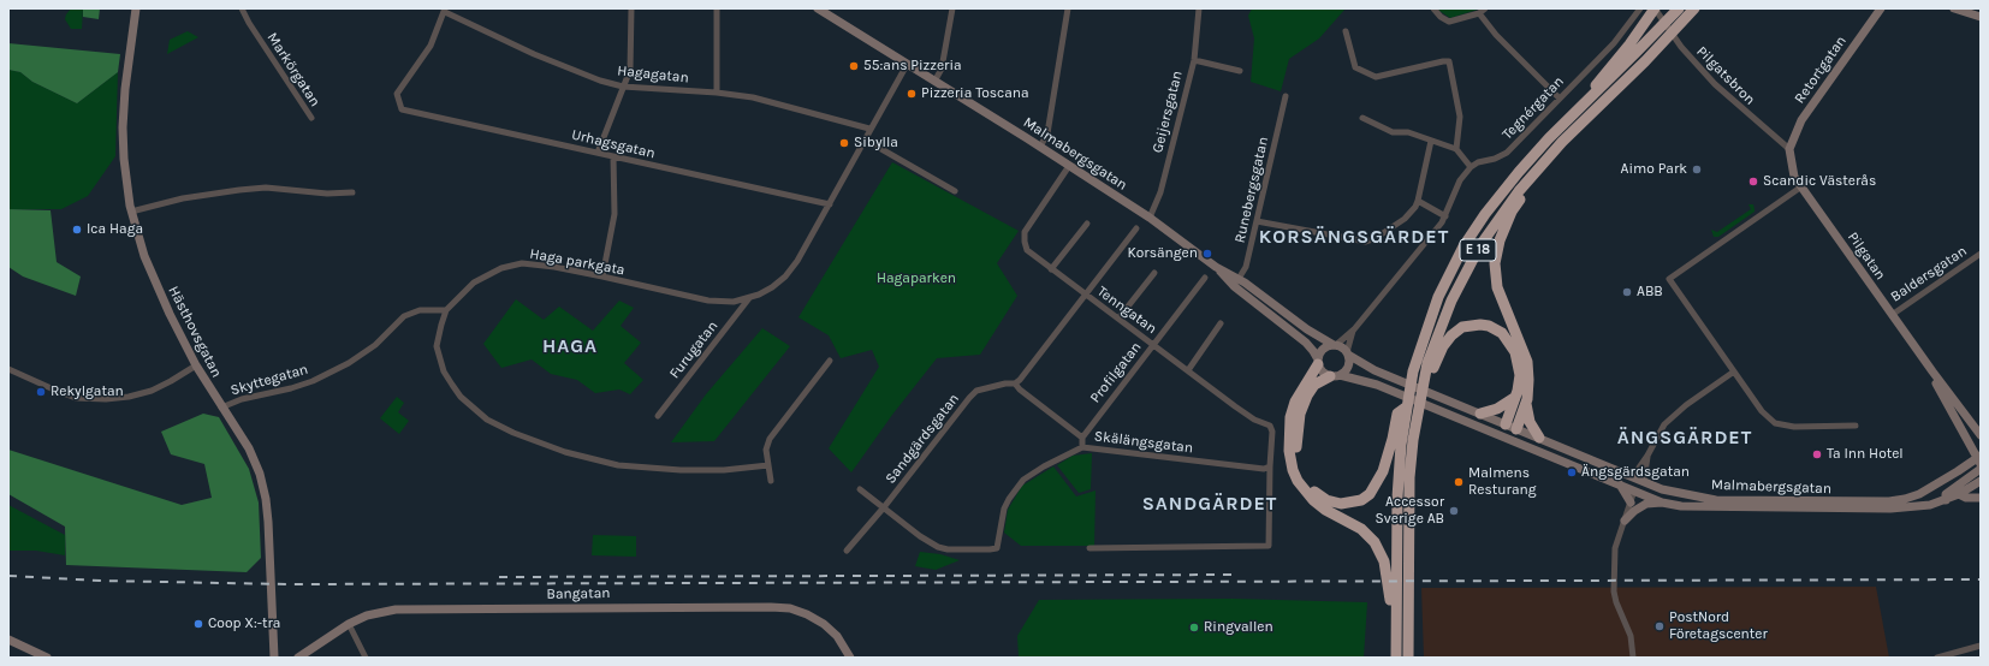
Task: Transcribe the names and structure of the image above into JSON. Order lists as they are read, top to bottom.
{
  "streets": {
    "highway": ["E 18"],
    "main road": [
      "Retortgatan",
      "Malmabergsgatan",
      "Pilgatan",
      "Hästhovsgatan",
      "Bangatan"
    ],
    "street": [
      "Markörgatan",
      "Hagagatan",
      "Pilgatsbron",
      "Tegnérgatan",
      "Geijersgatan",
      "Urhagsgatan",
      "Runebergsgatan",
      "Haga parkgata",
      "Baldersgatan",
      "Tenngatan",
      "Furugatan",
      "Profilgatan",
      "Skyttegatan",
      "Sandgärdsgatan",
      "Skälängsgatan"
    ]
  },
  "crossings": [
    ["Retortgatan", "Pilgatsbron"],
    ["Retortgatan", "Pilgatan"],
    ["Hagagatan", "Urhagsgatan"],
    ["Hagagatan", "Haga parkgata"],
    ["Pilgatsbron", "E 18"],
    ["Pilgatsbron", "Pilgatan"],
    ["Geijersgatan", "Malmabergsgatan"],
    ["Urhagsgatan", "Haga parkgata"],
    ["Malmabergsgatan", "Runebergsgatan"],
    ["Malmabergsgatan", "E 18"],
    ["Malmabergsgatan", "Pilgatan"],
    ["Malmabergsgatan", "Haga parkgata"],
    ["Malmabergsgatan", "Tenngatan"],
    ["Pilgatan", "Baldersgatan"],
    ["Haga parkgata", "Furugatan"],
    ["Haga parkgata", "Skyttegatan"],
    ["Tenngatan", "Profilgatan"],
    ["Tenngatan", "Skälängsgatan"],
    ["Hästhovsgatan", "Skyttegatan"],
    ["Sandgärdsgatan", "Skälängsgatan"]
  ],
  "districts": [
    "KORSÄNGSGÄRDET",
    "HAGA",
    "ÄNGSGÄRDET",
    "SANDGÄRDET"
  ],
  "parks": ["Hagaparken"],
  "places": [
    "55:ans Pizzeria",
    "Pizzeria Toscana",
    "Sibylla",
    "Aimo Park",
    "Scandic Västerås",
    "Ica Haga",
    "Korsängen",
    "ABB",
    "Rekylgatan",
    "Ta Inn Hotel",
    "Ängsgärdsgatan",
    "Malmens Resturang",
    "Accessor Sverige AB",
    "Coop X:-tra",
    "PostNord Företagscenter",
    "Ringvallen"
  ]
}
